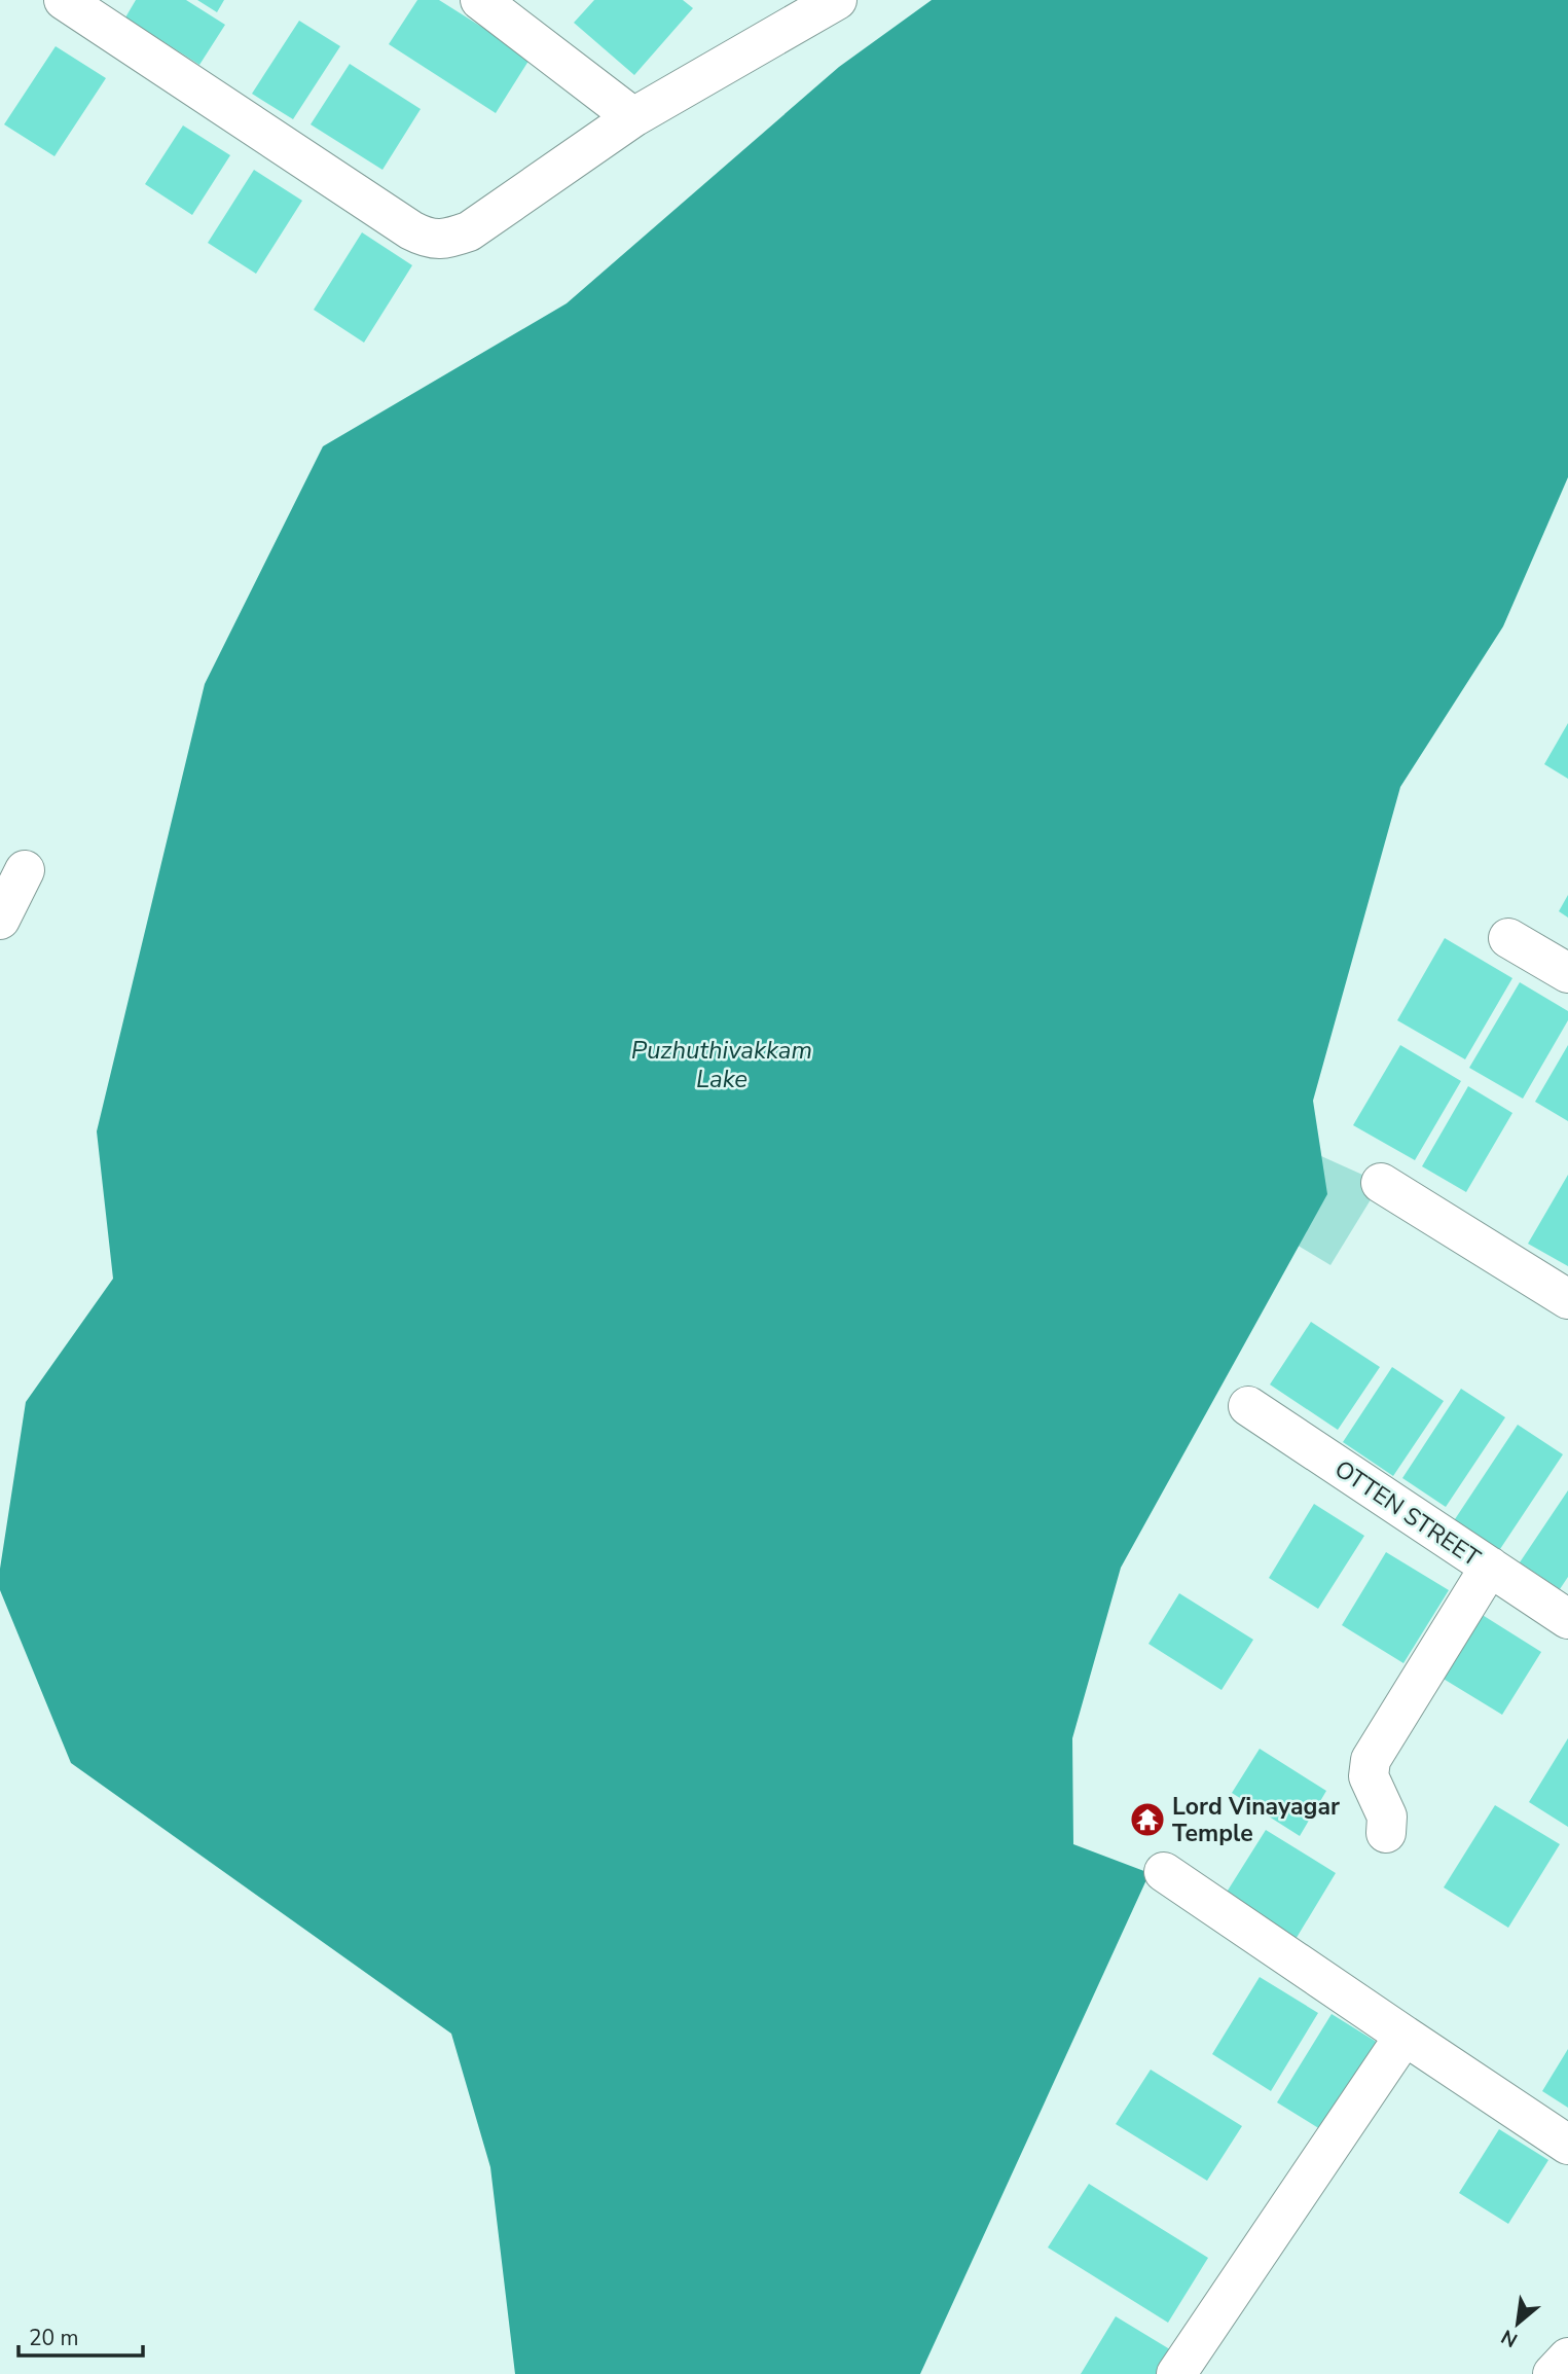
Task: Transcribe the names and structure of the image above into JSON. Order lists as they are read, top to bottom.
{
  "streets": {
    "street": ["OTTEN STREET"]
  },
  "water": ["Puzhuthivakkam Lake"],
  "places": {
    "temple": ["Lord Vinayagar Temple"]
  },
  "scale_bar": "20 m",
  "north": "bottom left"
}
